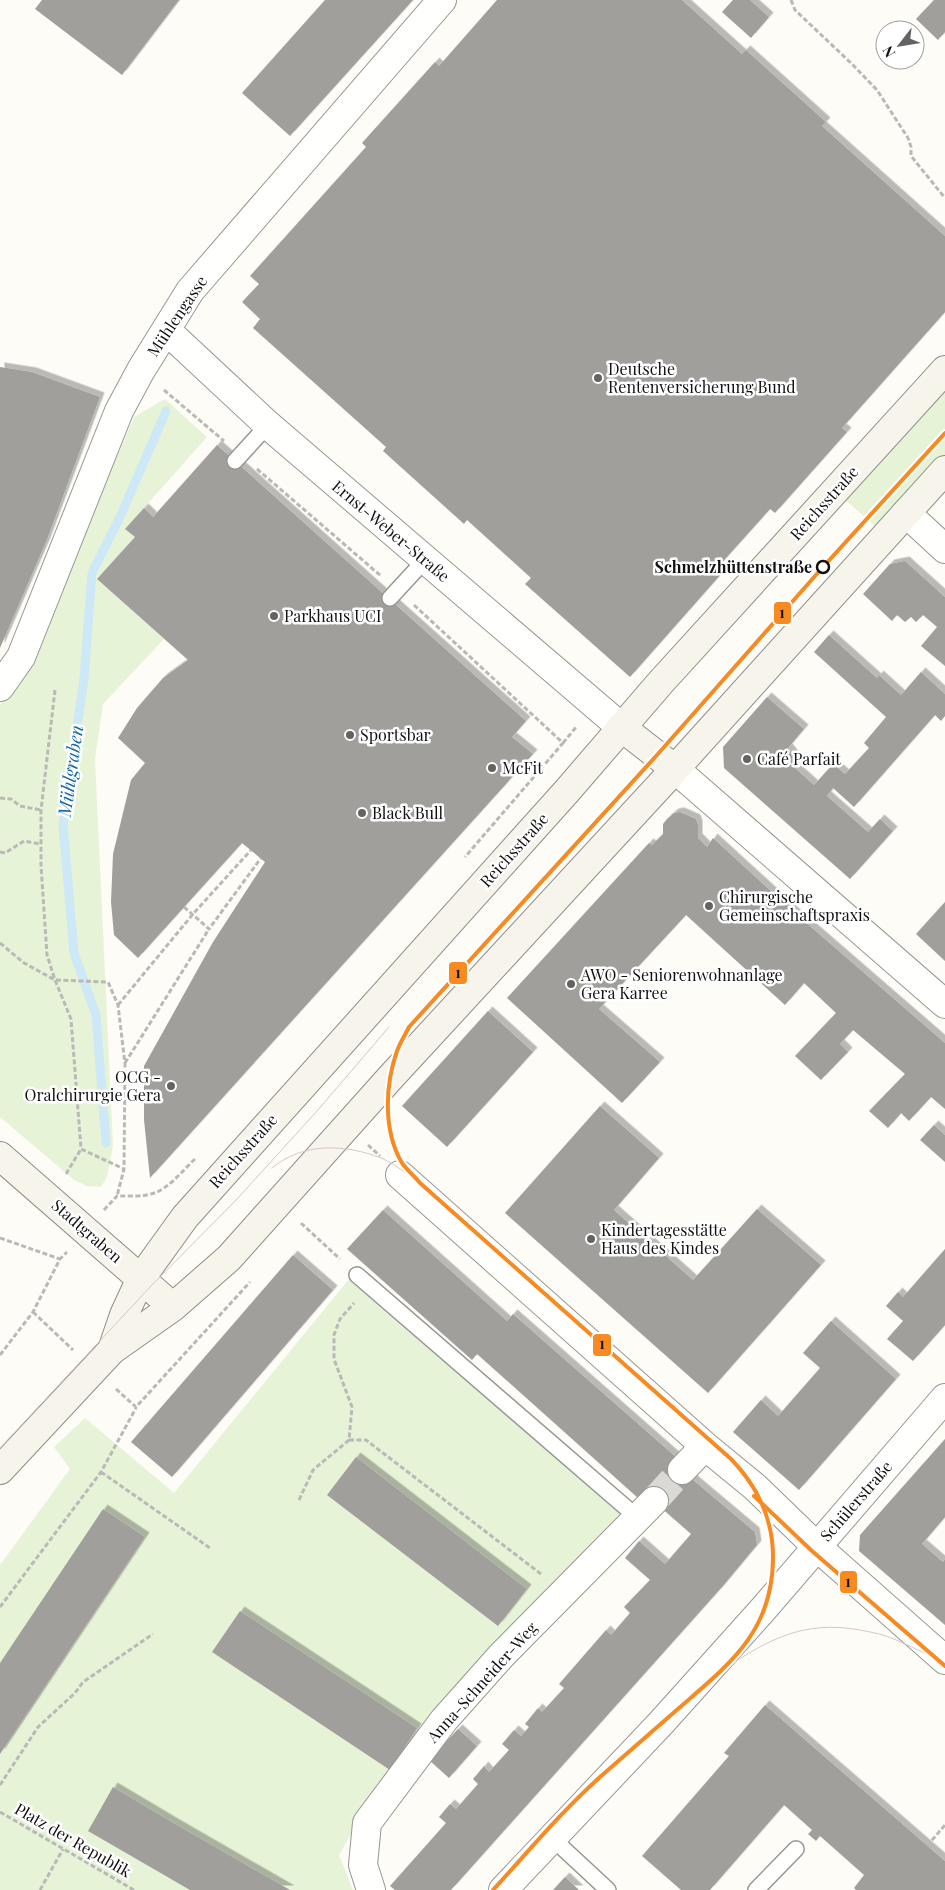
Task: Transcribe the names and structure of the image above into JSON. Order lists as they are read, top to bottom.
{
  "streets": {
    "main road": ["Reichsstraße", "Stadtgraben"],
    "street": [
      "Mühlengasse",
      "Ernst-Weber-Straße",
      "Schülerstraße",
      "Anna-Schneider-Weg"
    ],
    "path": ["Platz der Republik"]
  },
  "crossings": [
    ["Mühlengasse", "Ernst-Weber-Straße"],
    ["Reichsstraße", "Ernst-Weber-Straße"],
    ["Reichsstraße", "Stadtgraben"]
  ],
  "water": ["Mühlgraben"],
  "places": [
    "Deutsche Rentenversicherung Bund",
    "Schmelzhüttenstraße",
    "Parkhaus UCI",
    "Sportsbar",
    "Café Parfait",
    "McFit",
    "Black Bull",
    "Chirurgische Gemeinschaftspraxis",
    "AWO - Seniorenwohnanlage Gera Karree",
    "OCG - Oralchirurgie Gera",
    "Kindertagesstätte Haus des Kindes"
  ],
  "lines": ["transit line 1"],
  "north": "bottom left"
}
